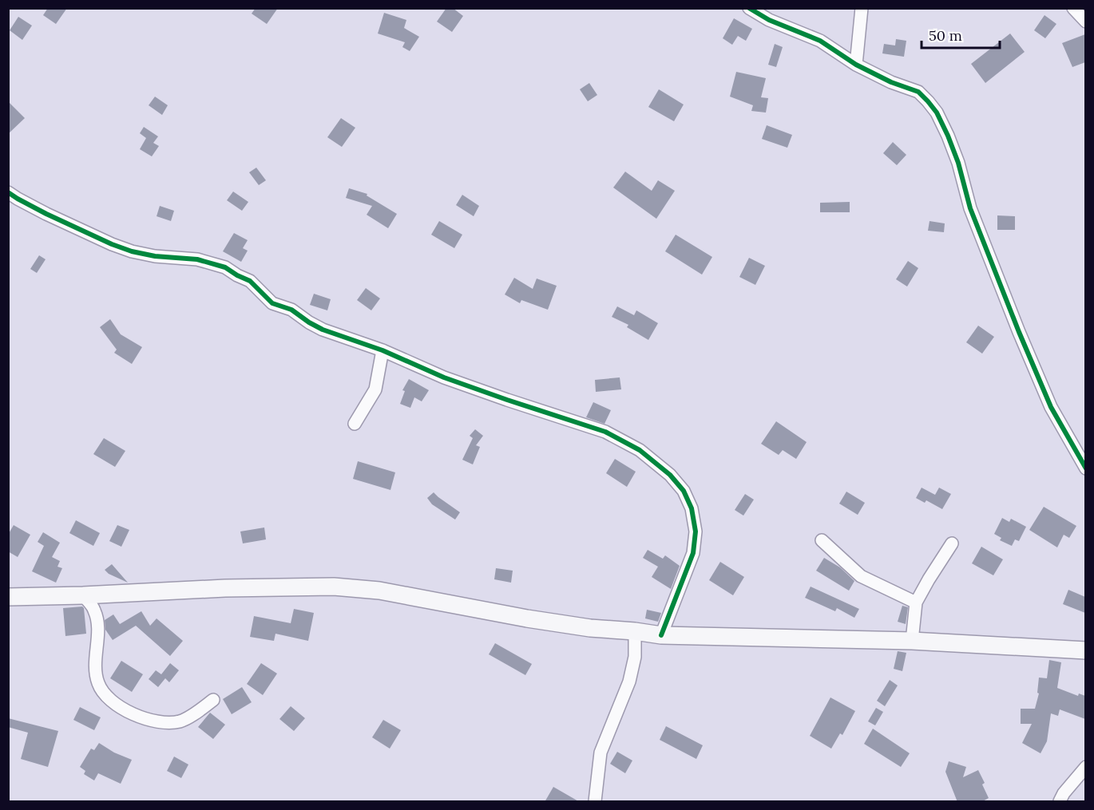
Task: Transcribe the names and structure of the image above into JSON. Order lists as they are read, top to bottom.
{
  "scale_bar": "50 m"
}
